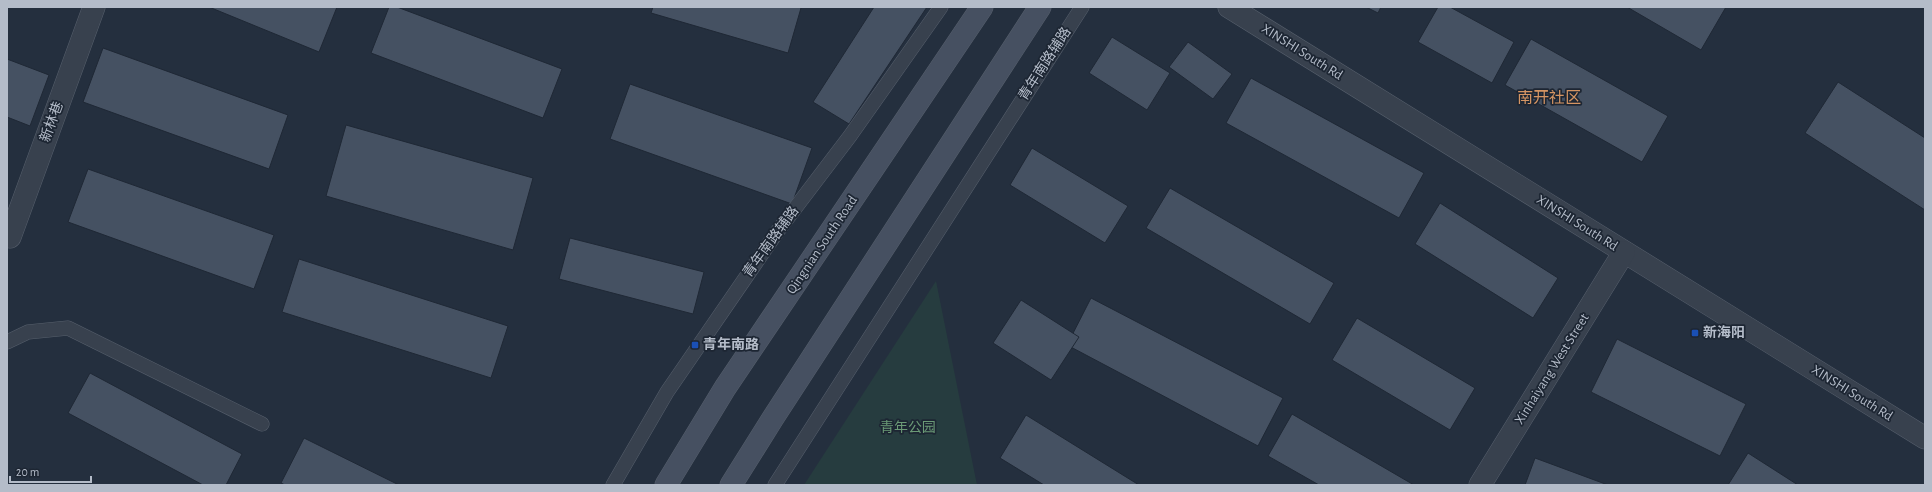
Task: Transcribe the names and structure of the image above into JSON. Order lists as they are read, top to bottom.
{
  "streets": {
    "main road": ["Qingnian South Road"],
    "street": ["XINSHI South Rd", "新林巷", "Xinhaiyang West Street"],
    "lane": ["青年南路辅路"]
  },
  "crossings": [
    ["XINSHI South Rd", "Xinhaiyang West Street"]
  ],
  "districts": ["南开社区"],
  "parks": ["青年公园"],
  "places": {
    "transit": ["新海阳", "青年南路"]
  },
  "scale_bar": "20 m"
}
